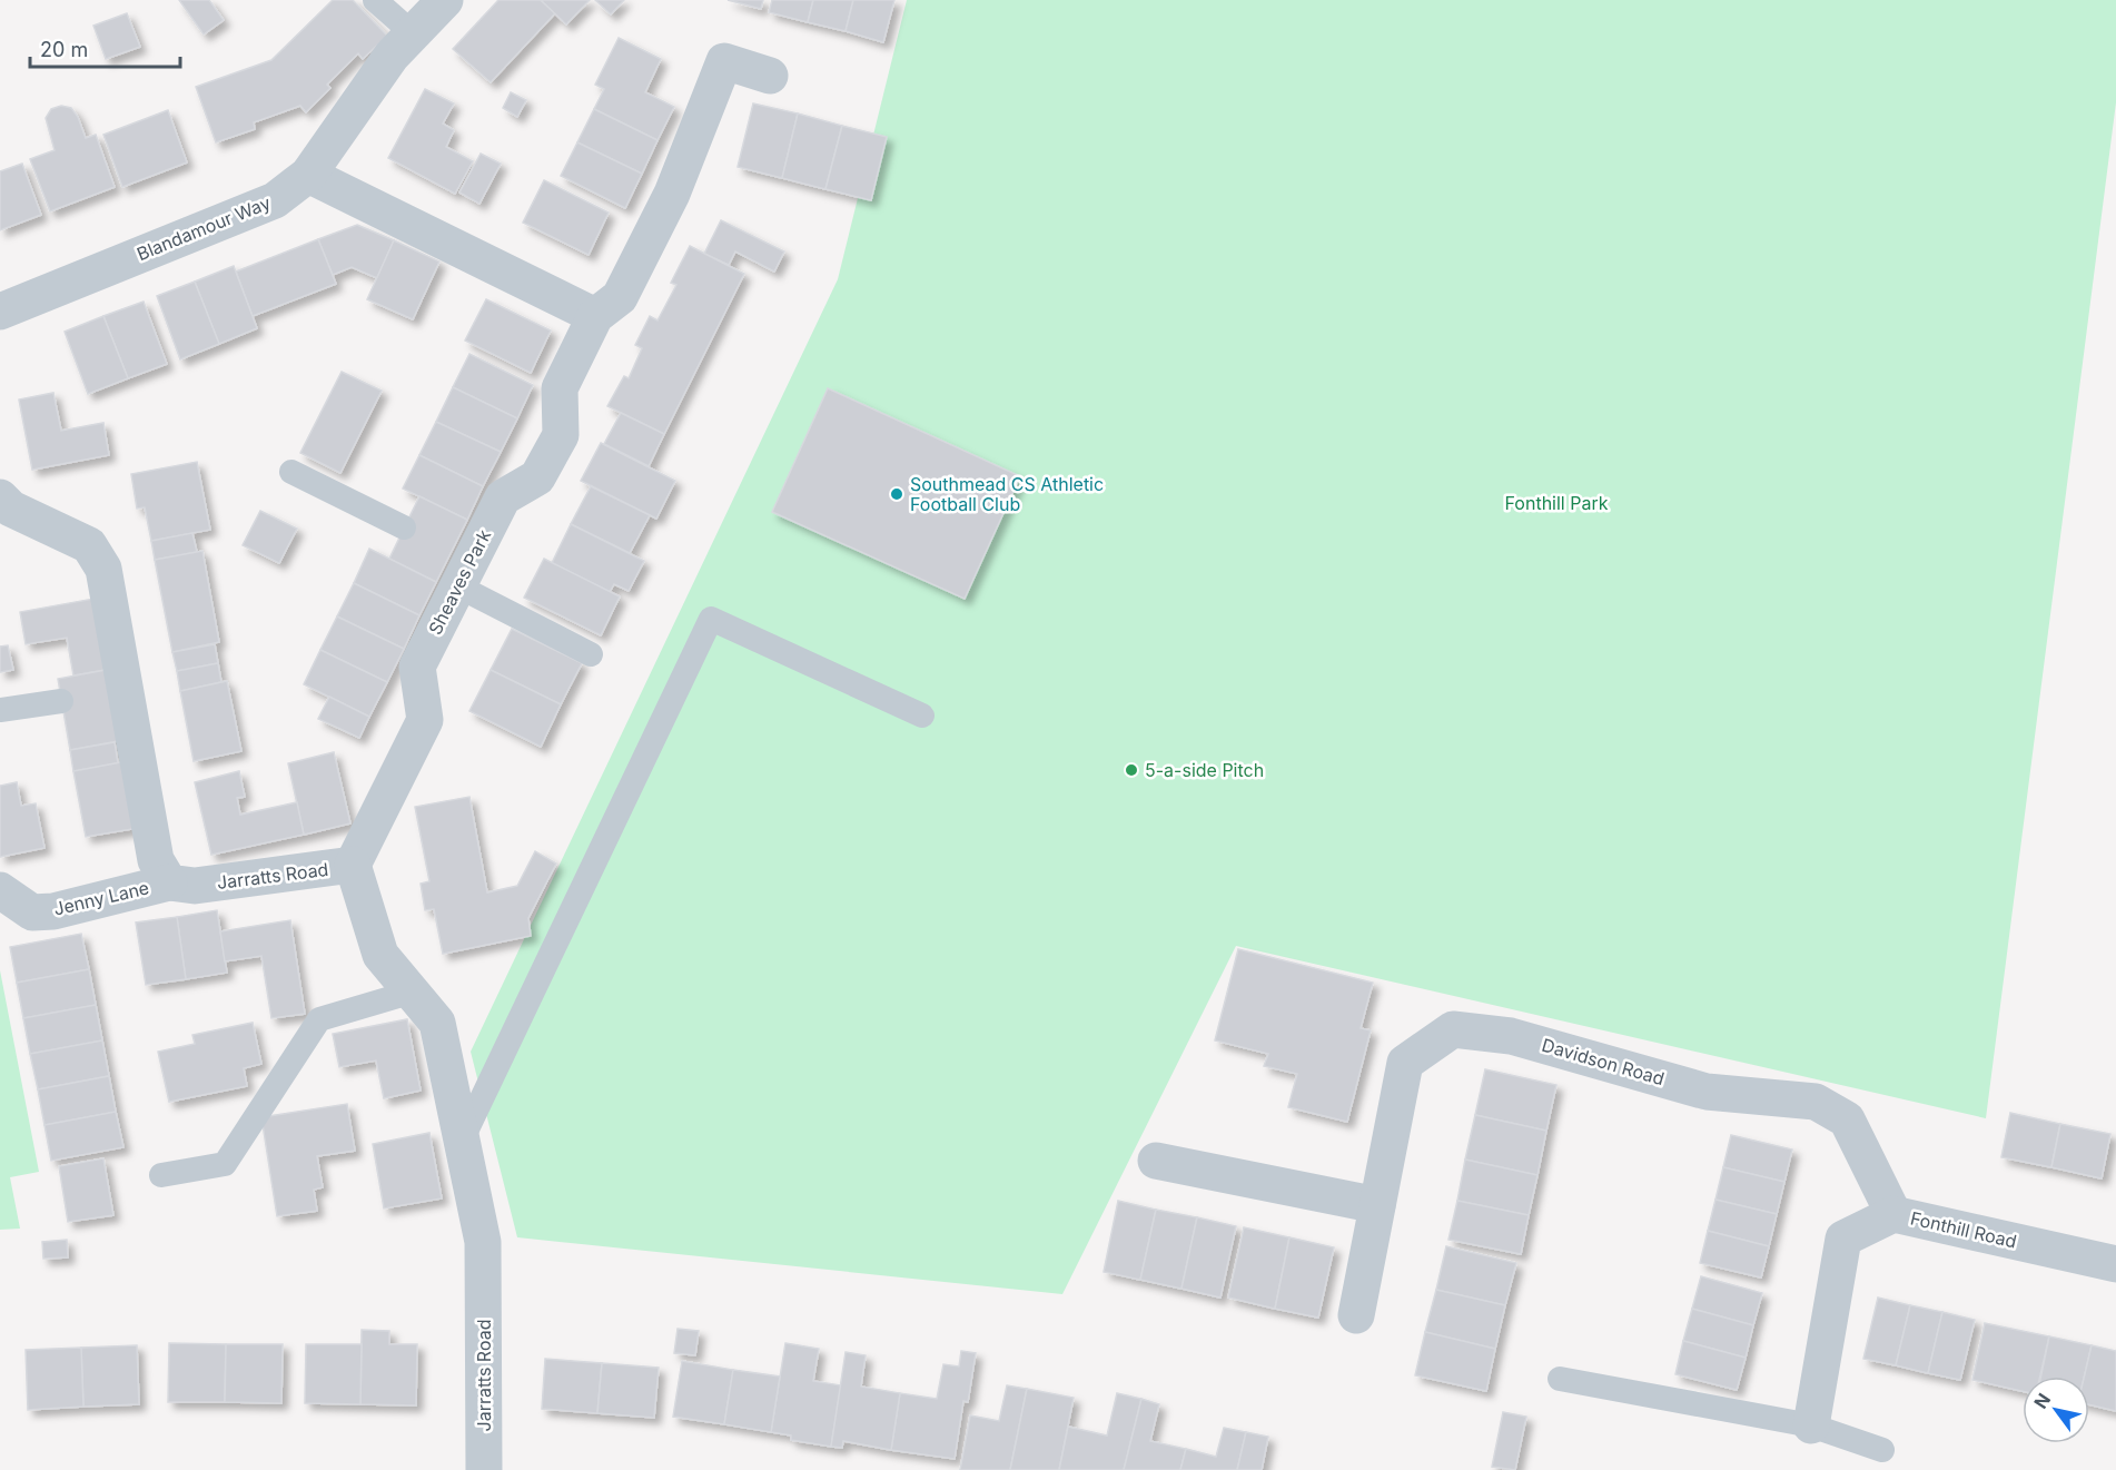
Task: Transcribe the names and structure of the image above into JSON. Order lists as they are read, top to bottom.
{
  "streets": {
    "street": [
      "Blandamour Way",
      "Sheaves Park",
      "Jarratts Road",
      "Jenny Lane",
      "Davidson Road",
      "Fonthill Road"
    ]
  },
  "crossings": [
    ["Sheaves Park", "Jarratts Road"],
    ["Jarratts Road", "Jenny Lane"],
    ["Davidson Road", "Fonthill Road"]
  ],
  "parks": ["Fonthill Park"],
  "places": ["Southmead CS Athletic Football Club", "5-a-side Pitch"],
  "scale_bar": "20 m",
  "north": "top left"
}
